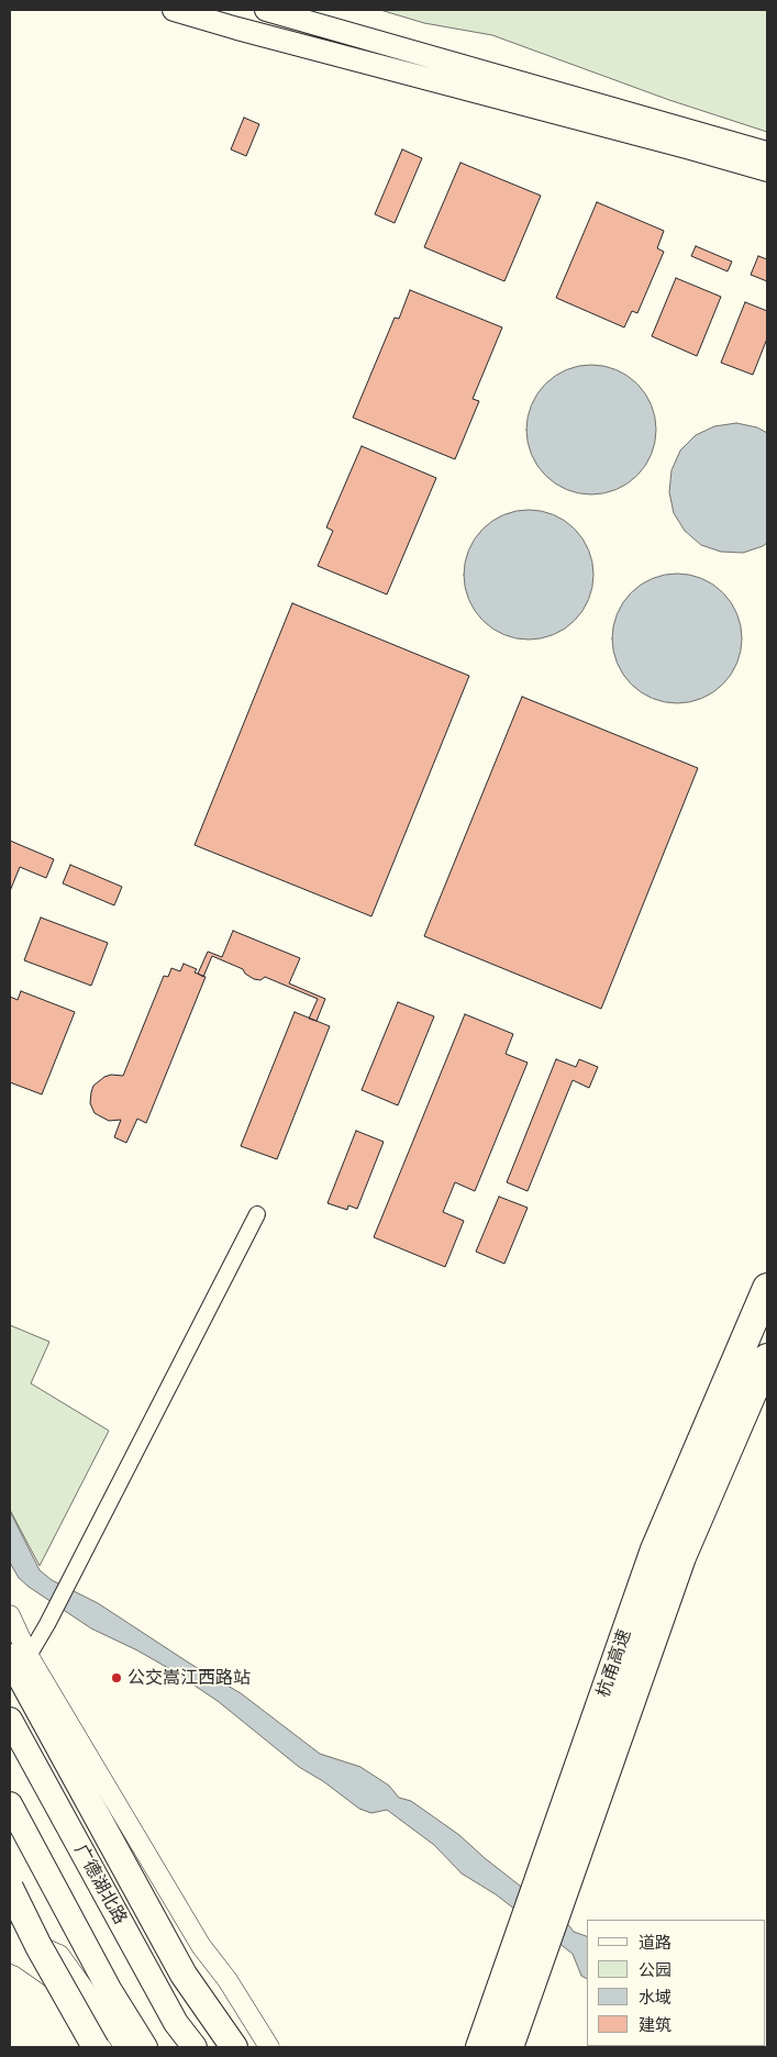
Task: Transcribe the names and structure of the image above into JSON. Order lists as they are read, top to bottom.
{
  "streets": {
    "highway": ["杭甬高速"],
    "main road": ["广德湖北路"]
  },
  "places": ["公交嵩江西路站"],
  "legend": [
    "道路",
    "公园",
    "水域",
    "建筑"
  ]
}
